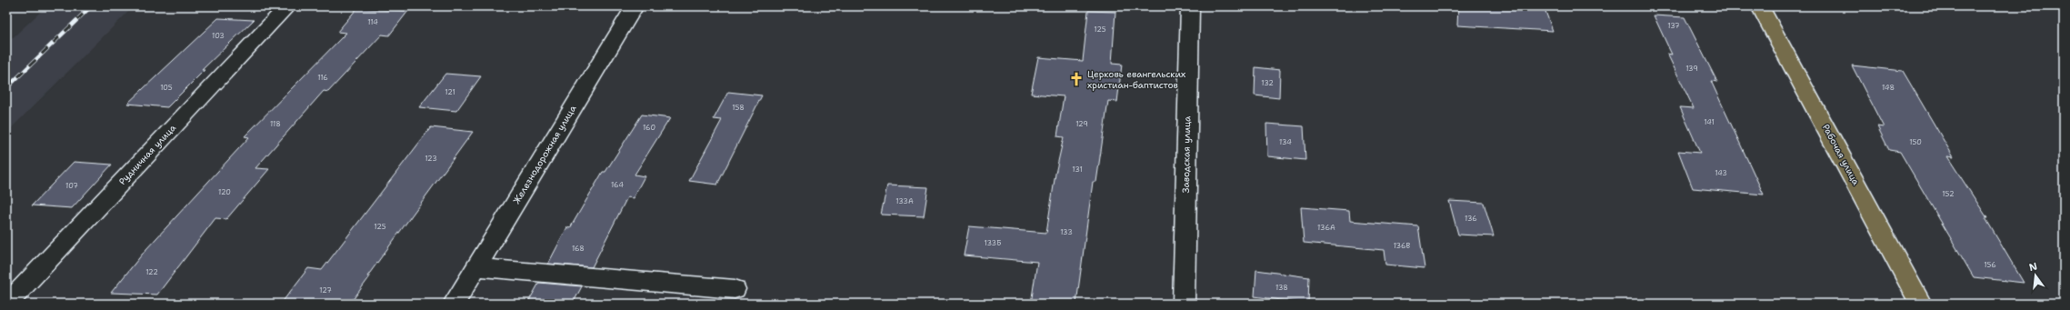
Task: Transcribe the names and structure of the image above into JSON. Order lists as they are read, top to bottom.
{
  "streets": {
    "main road": ["Рабочая улица"],
    "street": ["Рудничная улица", "Железнодорожная улица", "Заводская улица"]
  },
  "places": {
    "church": ["Церковь евангельских христиан-баптистов"]
  },
  "house_numbers": [
    "114",
    "137",
    "125",
    "103",
    "139",
    "116",
    "132",
    "105",
    "148",
    "121",
    "158",
    "141",
    "118",
    "129",
    "160",
    "134",
    "150",
    "123",
    "131",
    "143",
    "164",
    "107",
    "120",
    "152",
    "133А",
    "136",
    "125",
    "136А",
    "133",
    "133Б",
    "136В",
    "168",
    "156",
    "122",
    "138",
    "127"
  ],
  "north": "top"
}
